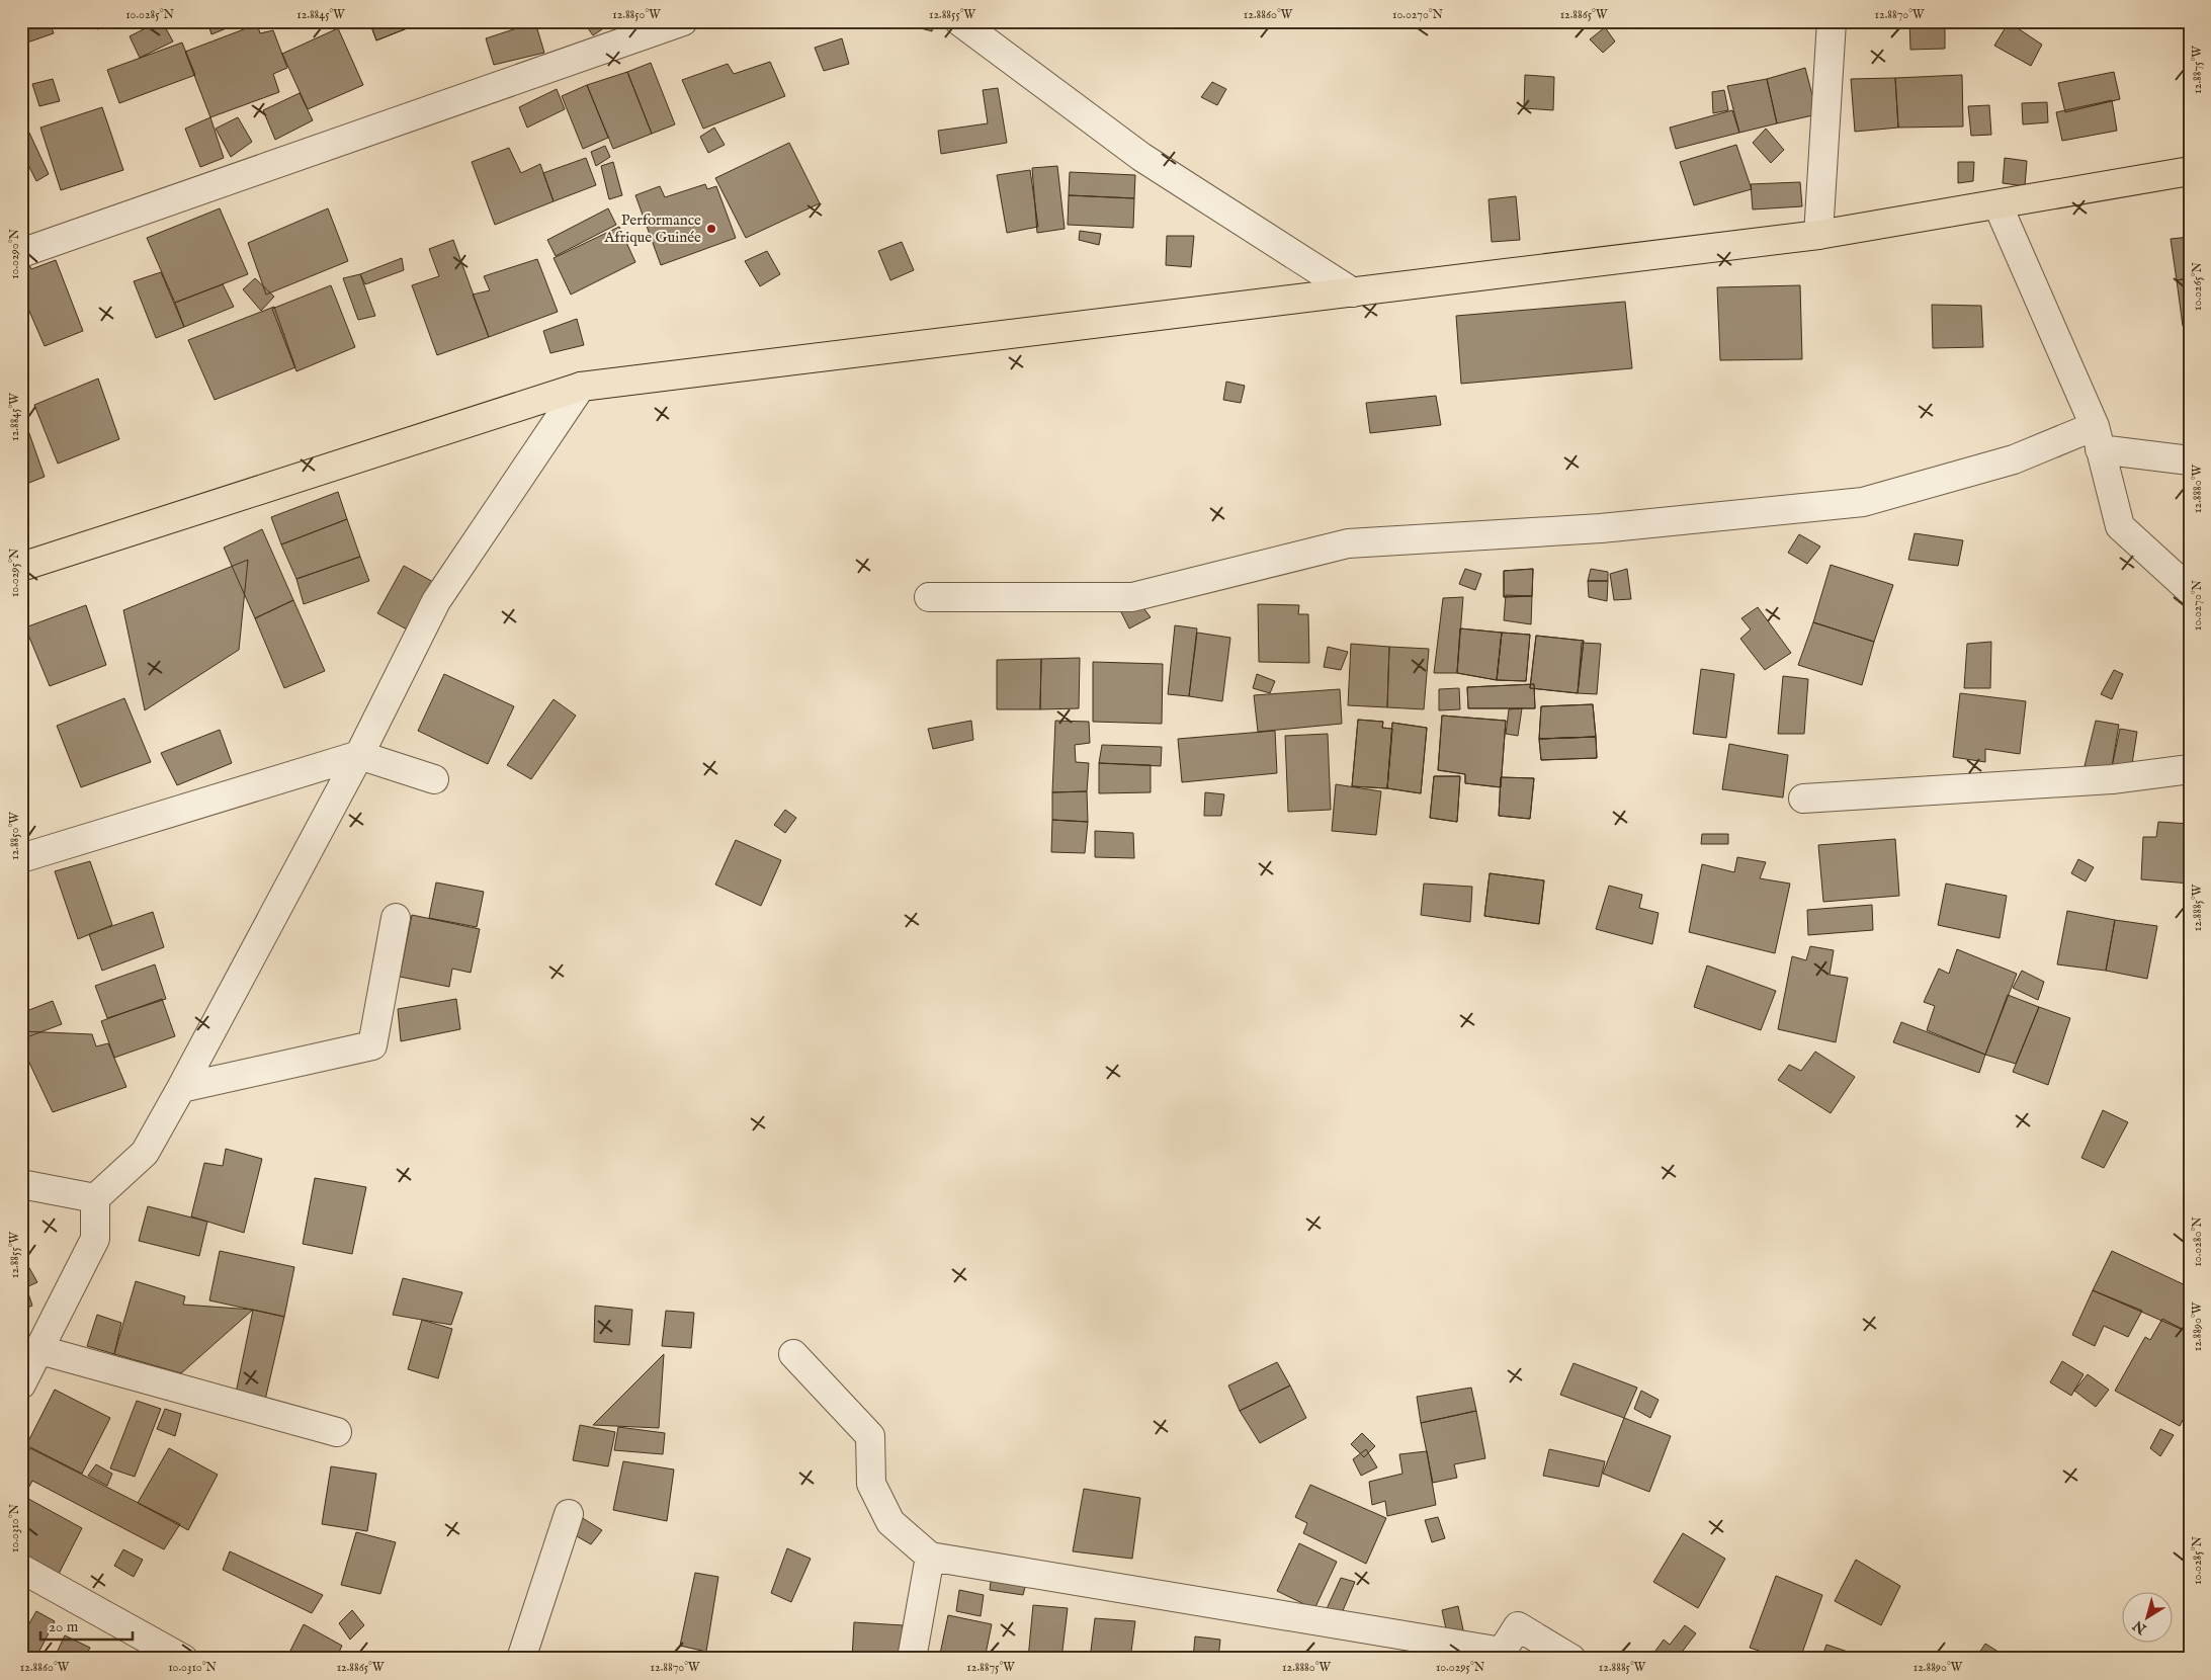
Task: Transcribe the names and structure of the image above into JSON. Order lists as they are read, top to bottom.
{
  "places": ["Performance Afrique Guinée"],
  "scale_bar": "20 m",
  "north": "bottom left",
  "coordinates": [
    "10.0285°N",
    "12.8845°W",
    "12.8850°W",
    "12.8855°W",
    "12.8860°W",
    "10.0270°N",
    "12.8865°W",
    "12.8870°W",
    "12.8875°W",
    "10.0290°N",
    "10.0265°N",
    "12.8880°W",
    "10.0295°N",
    "12.8885°W",
    "10.0280°N",
    "12.8890°W",
    "10.0310°N"
  ]
}
